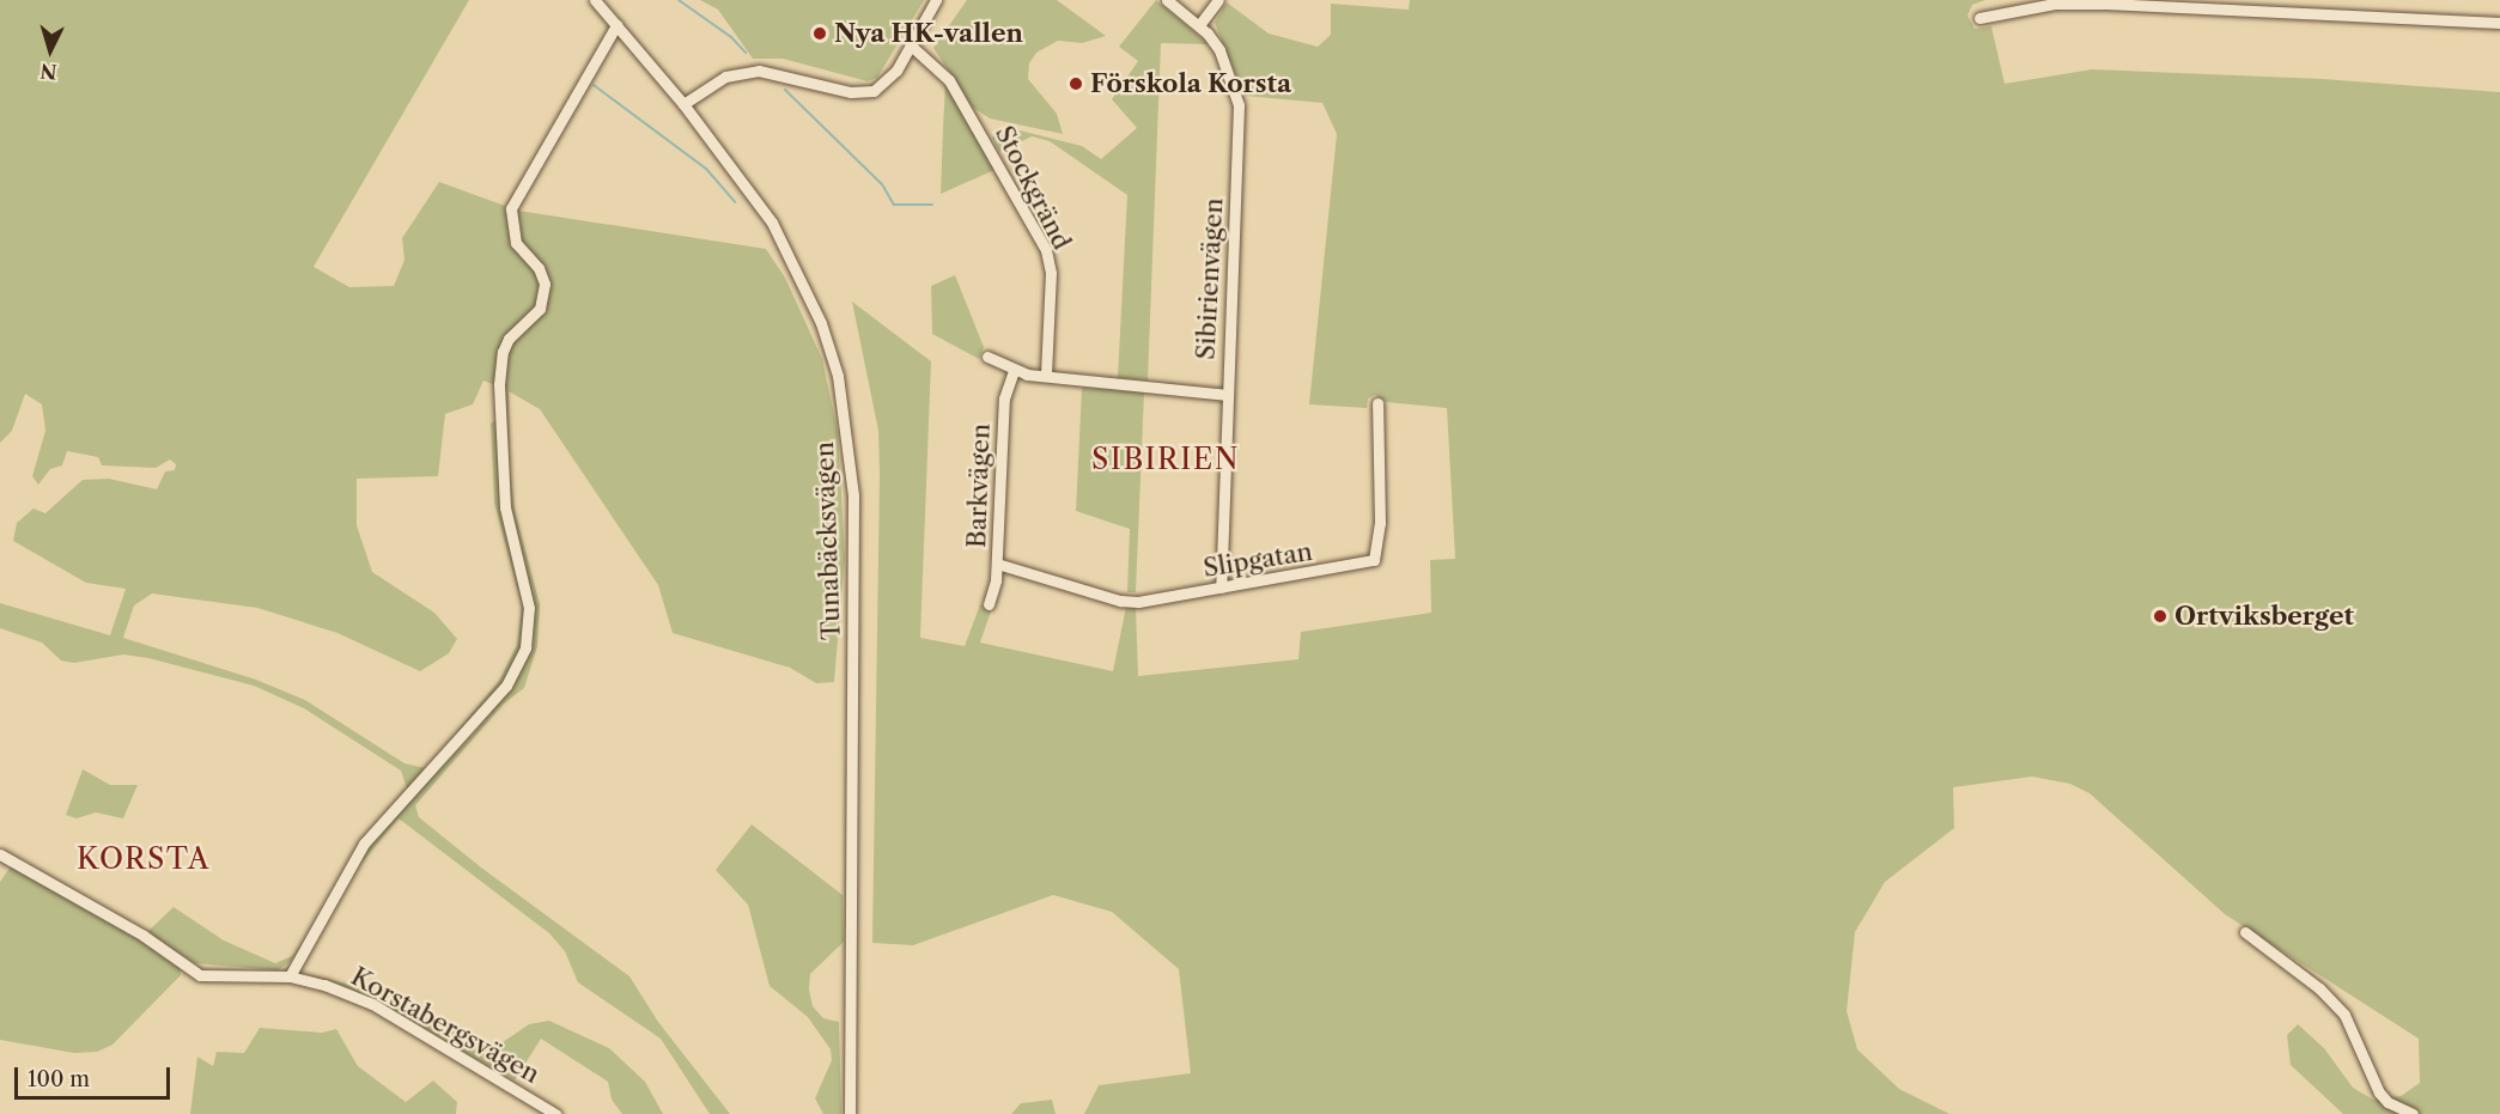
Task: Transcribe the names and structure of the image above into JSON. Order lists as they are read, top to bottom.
{
  "streets": {
    "street": [
      "Stockgränd",
      "Sibirienvägen",
      "Barkvägen",
      "Tunabäcksvägen",
      "Slipgatan",
      "Korstabergsvägen"
    ]
  },
  "crossings": [
    ["Sibirienvägen", "Slipgatan"],
    ["Barkvägen", "Slipgatan"]
  ],
  "districts": ["SIBIRIEN", "KORSTA"],
  "places": ["Nya HK-vallen", "Förskola Korsta", "Ortviksberget"],
  "scale_bar": "100 m",
  "north": "bottom"
}
